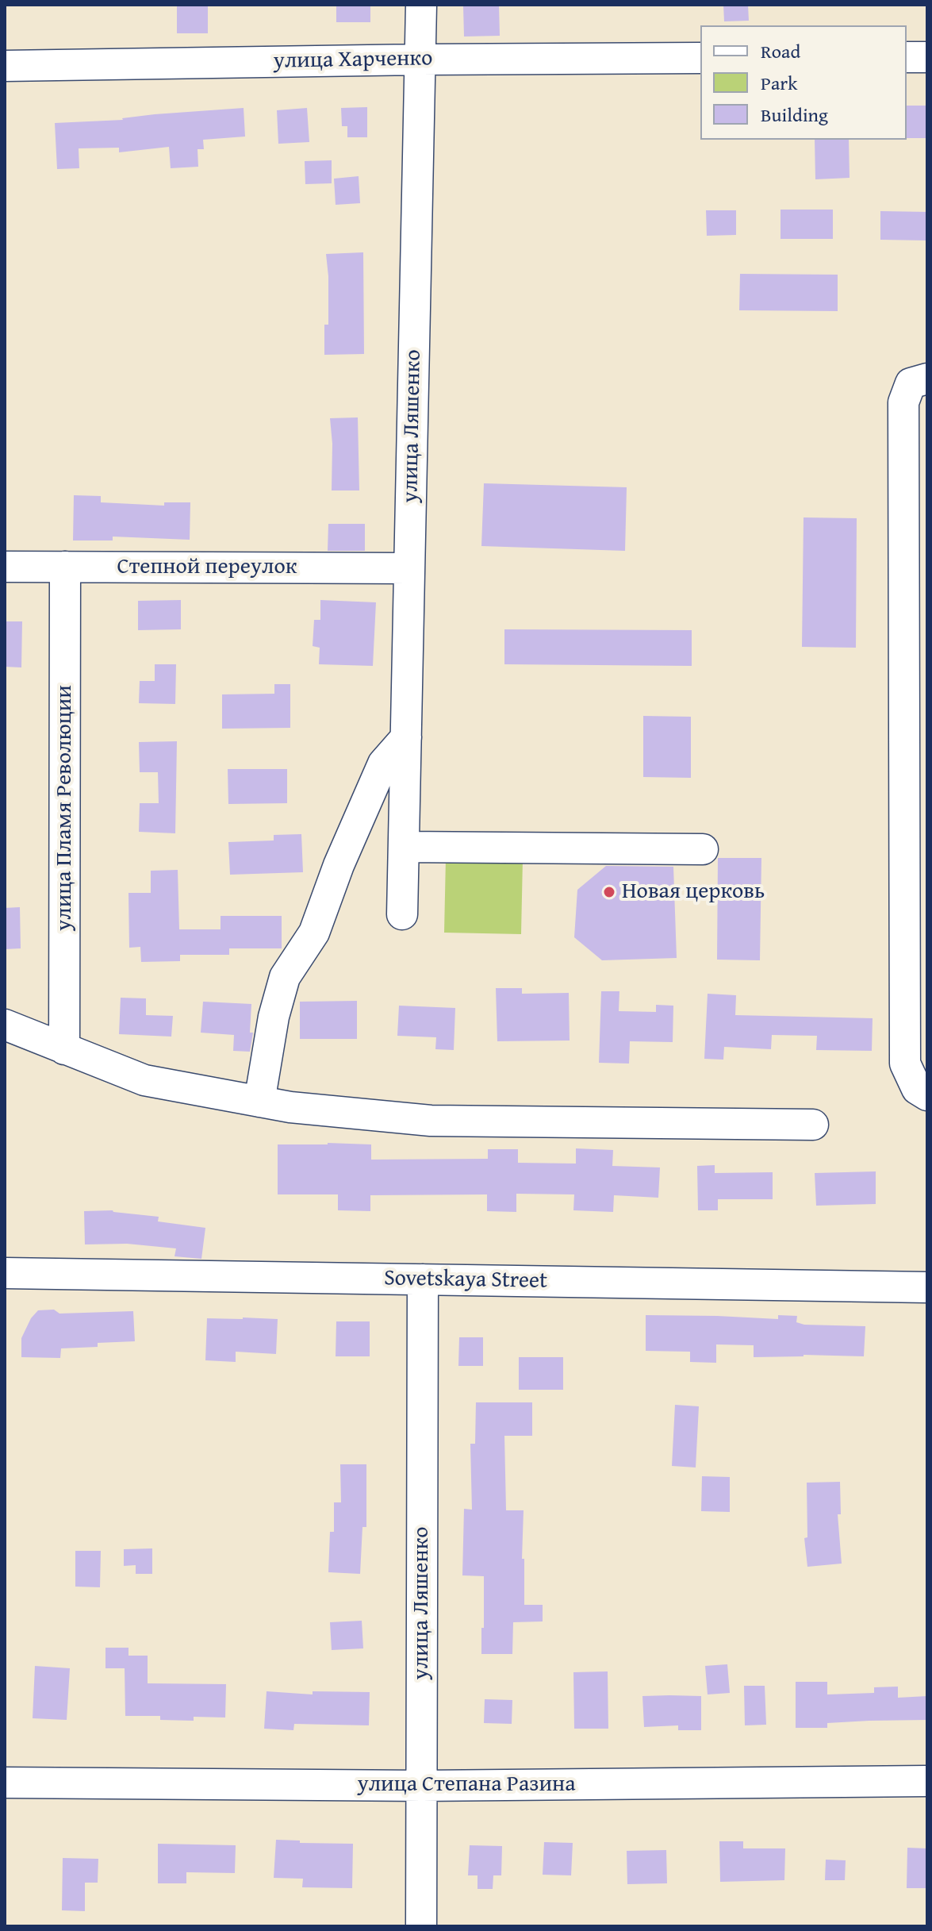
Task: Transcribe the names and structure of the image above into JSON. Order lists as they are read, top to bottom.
{
  "streets": {
    "street": [
      "улица Харченко",
      "улица Ляшенко",
      "Степной переулок",
      "улица Пламя Революции",
      "Sovetskaya Street",
      "улица Степана Разина"
    ]
  },
  "crossings": [
    ["улица Харченко", "улица Ляшенко"],
    ["улица Ляшенко", "Степной переулок"],
    ["улица Ляшенко", "Sovetskaya Street"],
    ["улица Ляшенко", "улица Степана Разина"],
    ["Степной переулок", "улица Пламя Революции"]
  ],
  "places": ["Новая церковь"],
  "legend": ["Road", "Park", "Building"]
}
